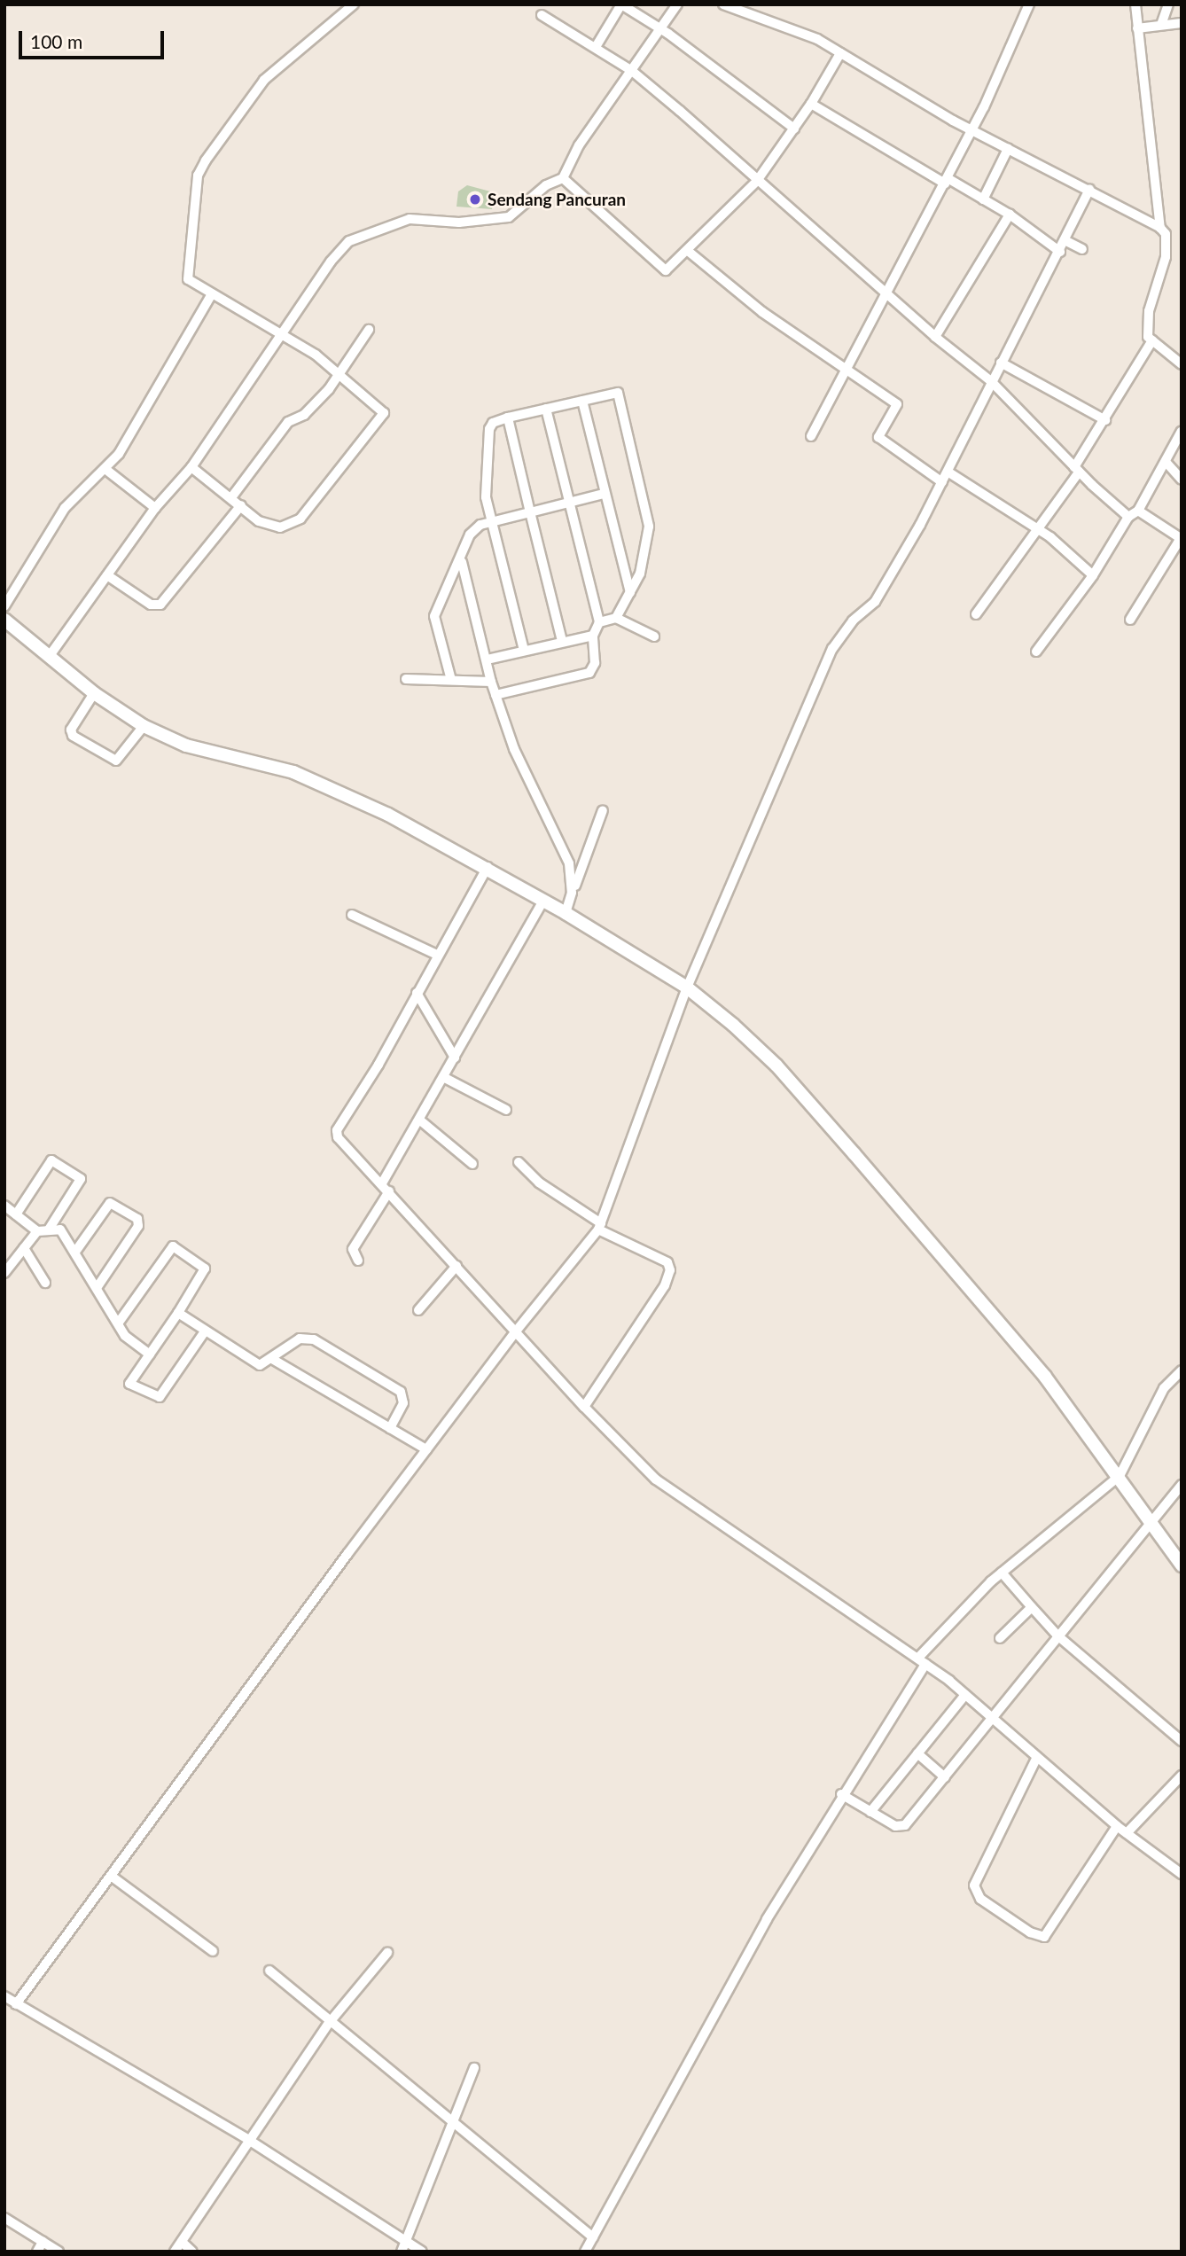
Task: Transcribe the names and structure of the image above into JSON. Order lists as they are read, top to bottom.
{
  "places": ["Sendang Pancuran"],
  "scale_bar": "100 m"
}
